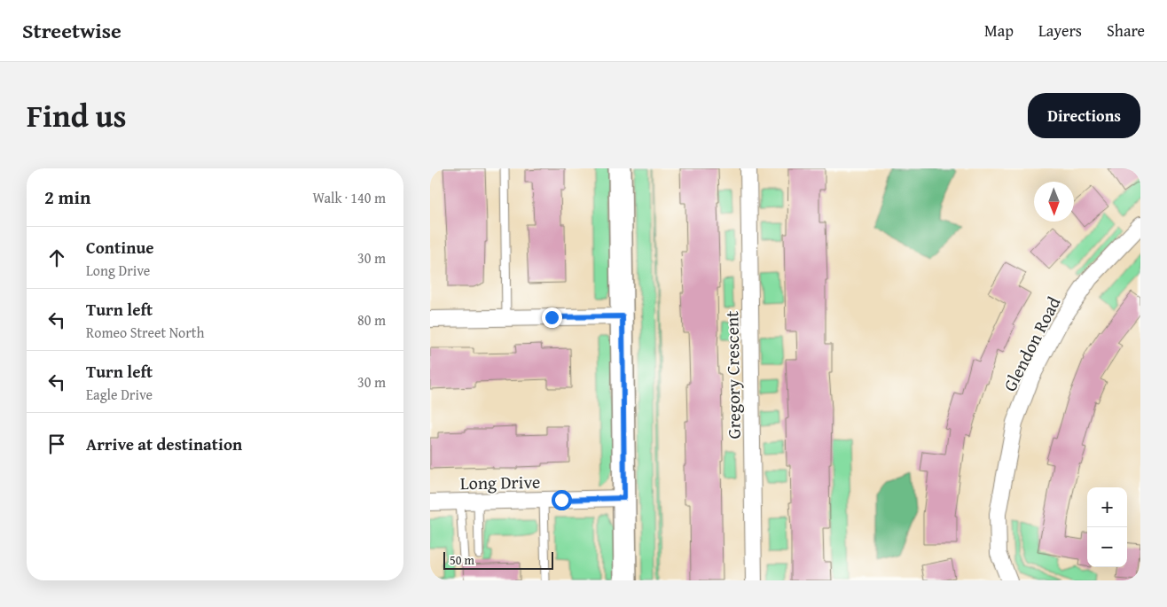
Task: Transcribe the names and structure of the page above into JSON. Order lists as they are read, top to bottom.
{
  "streets": {
    "street": ["Glendon Road", "Gregory Crescent", "Long Drive"]
  },
  "scale_bar": "50 m",
  "north": "bottom",
  "page": {
    "header": "Streetwise",
    "nav": ["Map", "Layers", "Share"],
    "title": "Find us",
    "buttons": "Directions",
    "heading": ["2 min", "Walk · 140 m"],
    "list": [
      ["Continue", "Long Drive", "30 m"],
      ["Turn left", "Romeo Street North", "80 m"],
      ["Turn left", "Eagle Drive", "30 m"],
      "Arrive at destination"
    ],
    "map_buttons": ["+", "−"],
    "scale": "50 m"
  }
}
